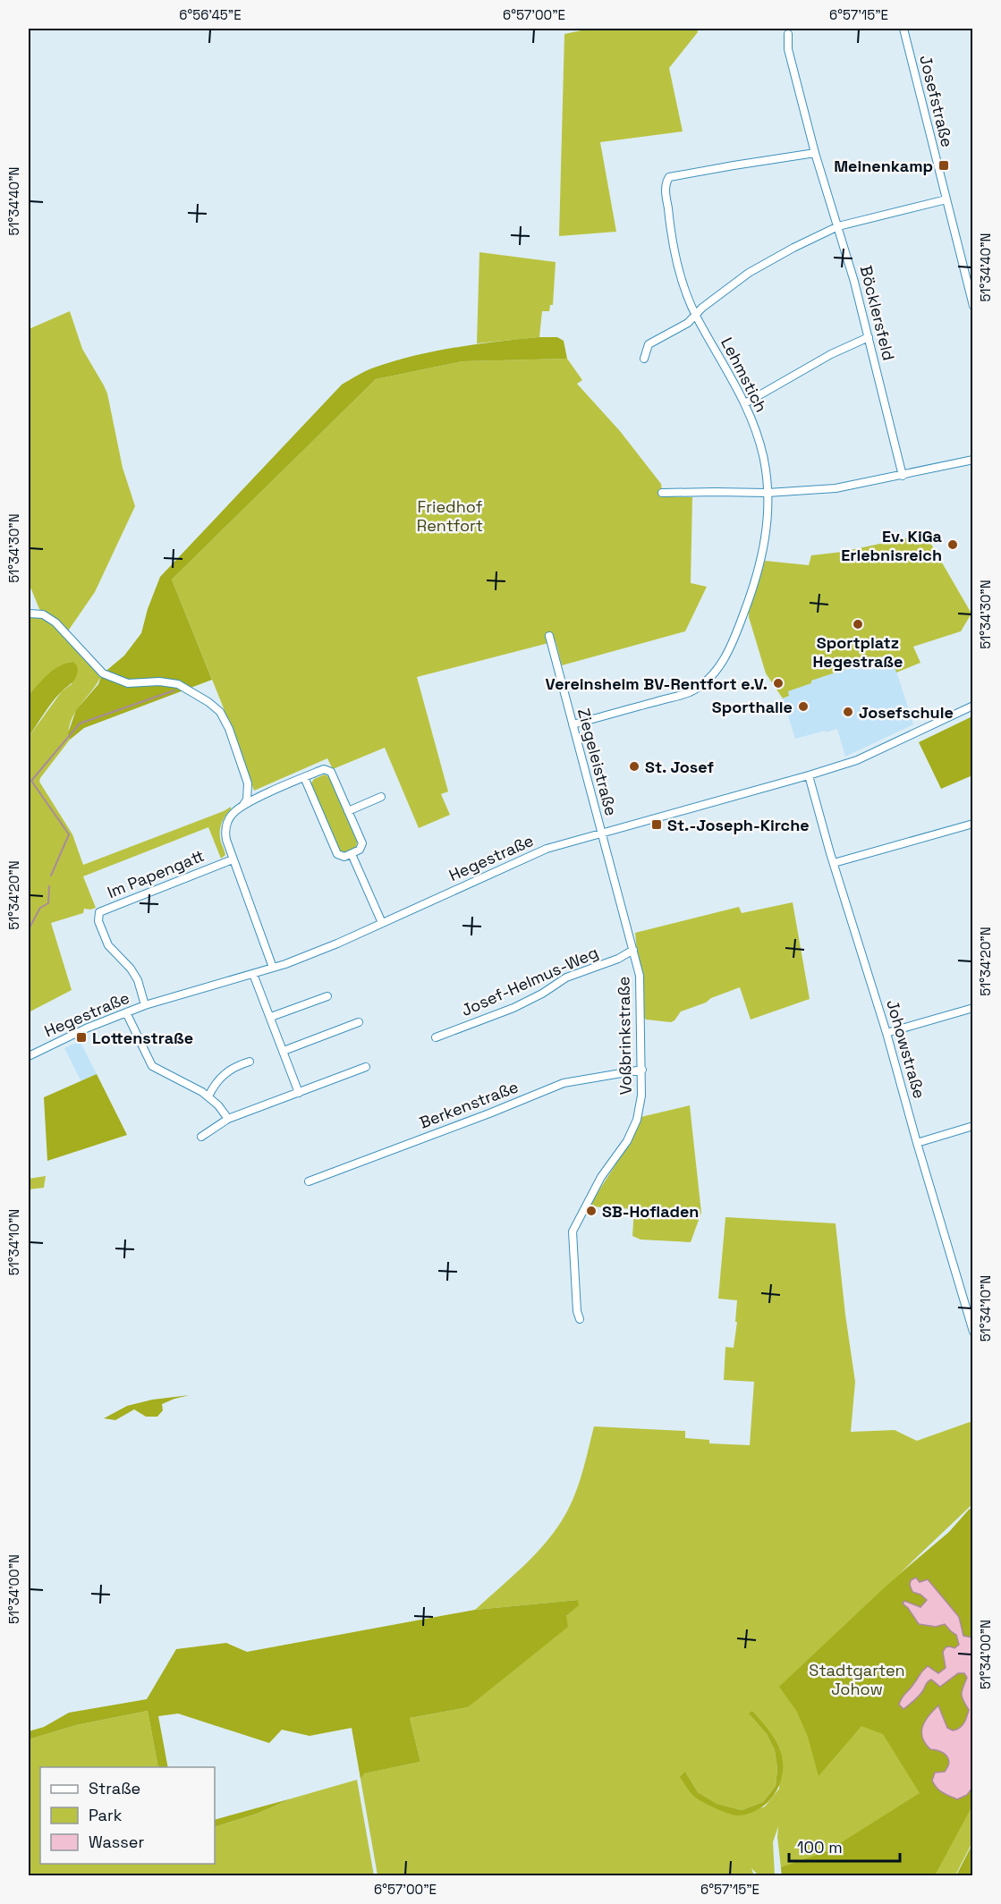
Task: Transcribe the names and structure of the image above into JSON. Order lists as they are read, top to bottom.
{
  "streets": {
    "street": [
      "Josefstraße",
      "Böcklersfeld",
      "Lehmstich",
      "Ziegeleistraße",
      "Hegestraße",
      "Im Papengatt",
      "Josef-Helmus-Weg",
      "Voßbrinkstraße",
      "Johowstraße",
      "Berkenstraße"
    ]
  },
  "crossings": [
    ["Böcklersfeld", "Lehmstich"],
    ["Lehmstich", "Ziegeleistraße"],
    ["Ziegeleistraße", "Hegestraße"],
    ["Ziegeleistraße", "Voßbrinkstraße"],
    ["Hegestraße", "Im Papengatt"],
    ["Hegestraße", "Voßbrinkstraße"],
    ["Hegestraße", "Johowstraße"],
    ["Josef-Helmus-Weg", "Voßbrinkstraße"],
    ["Voßbrinkstraße", "Berkenstraße"]
  ],
  "parks": ["Friedhof Rentfort", "Stadtgarten Johow"],
  "places": {
    "transit": ["Meinenkamp", "St.-Joseph-Kirche", "Lottenstraße"],
    "other": [
      "Ev. KiGa Erlebnisreich",
      "Sportplatz Hegestraße",
      "Vereinsheim BV-Rentfort e.V.",
      "Sporthalle",
      "Josefschule",
      "St. Josef",
      "SB-Hofladen"
    ]
  },
  "legend": ["Straße", "Park", "Wasser"],
  "scale_bar": "100 m",
  "coordinates": [
    "6°56'45\"E",
    "6°57'00\"E",
    "6°57'15\"E",
    "51°34'40\"N",
    "51°34'30\"N",
    "51°34'20\"N",
    "51°34'10\"N",
    "51°34'00\"N"
  ]
}
